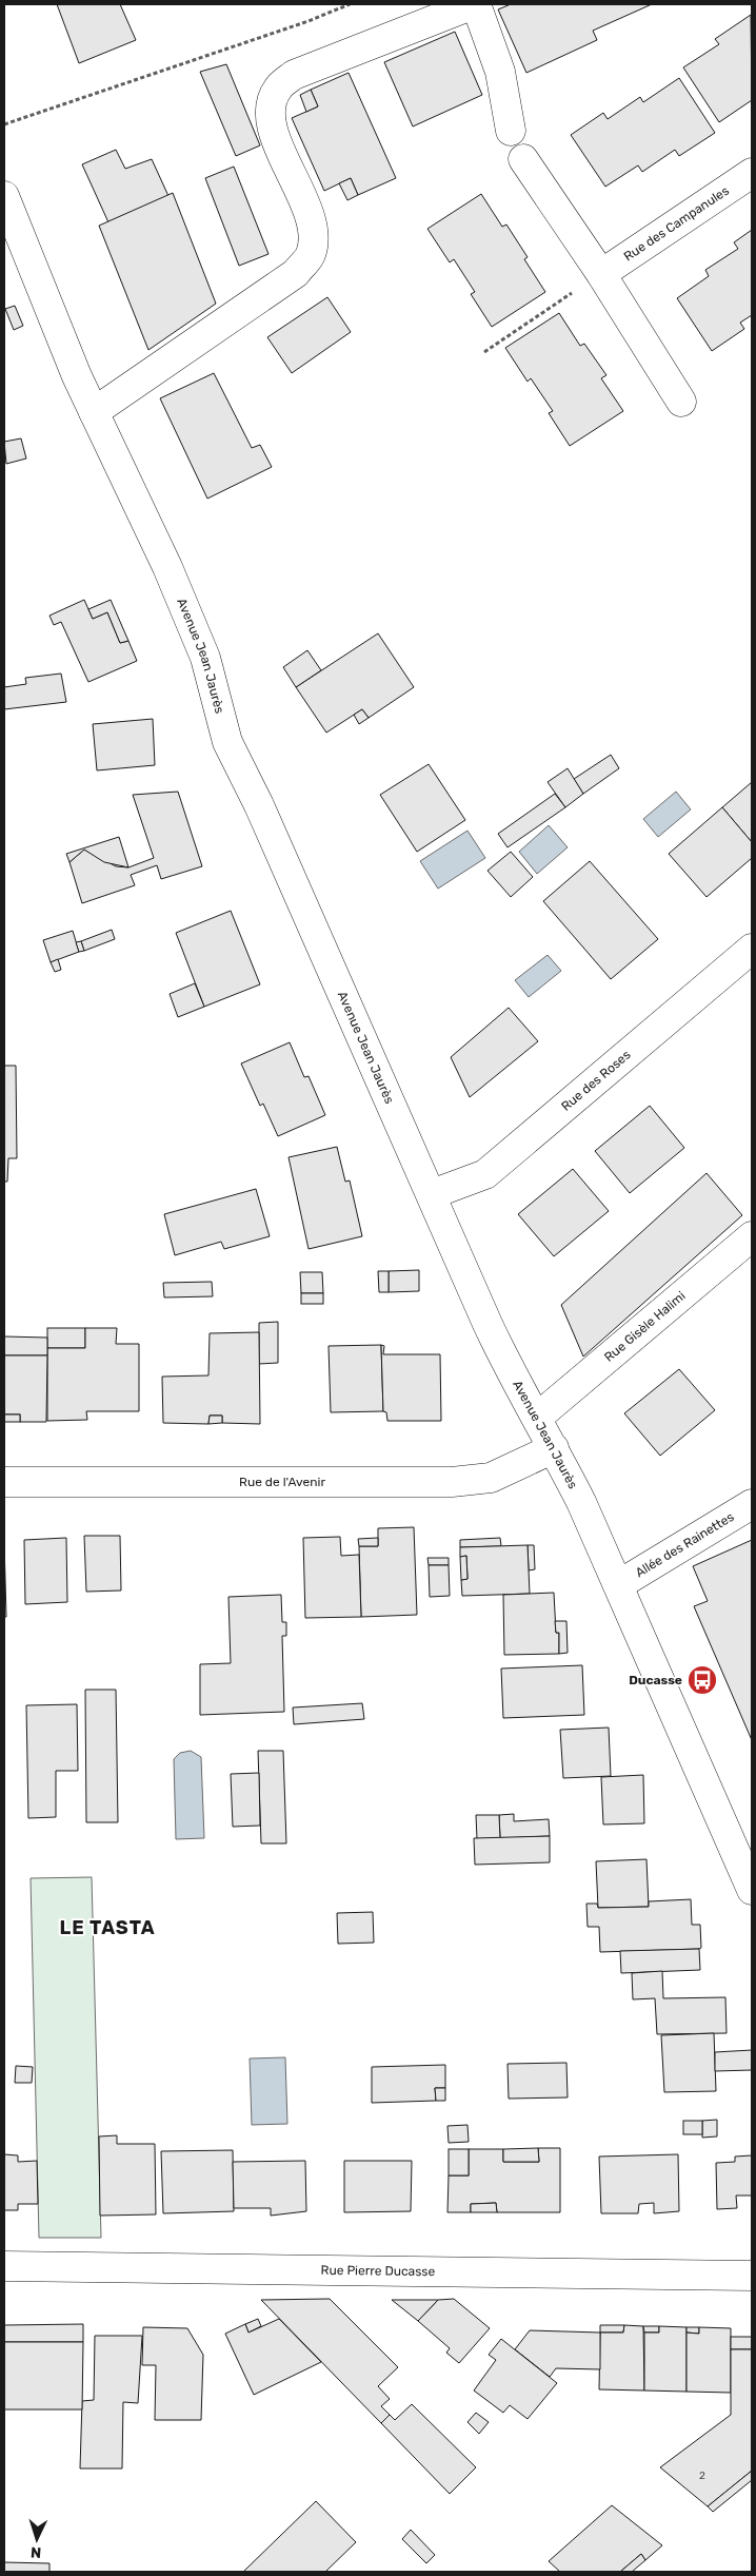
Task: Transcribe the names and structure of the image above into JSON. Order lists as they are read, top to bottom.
{
  "streets": {
    "street": [
      "Rue des Campanules",
      "Avenue Jean Jaurès",
      "Rue des Roses",
      "Rue Gisèle Halimi",
      "Rue de l'Avenir",
      "Allée des Rainettes",
      "Rue Pierre Ducasse"
    ]
  },
  "crossings": [
    ["Avenue Jean Jaurès", "Rue des Roses"],
    ["Avenue Jean Jaurès", "Rue Gisèle Halimi"],
    ["Avenue Jean Jaurès", "Rue de l'Avenir"],
    ["Avenue Jean Jaurès", "Allée des Rainettes"]
  ],
  "districts": ["LE TASTA"],
  "places": {
    "bus stop": ["Ducasse"]
  },
  "house_numbers": ["2"],
  "north": "bottom"
}
